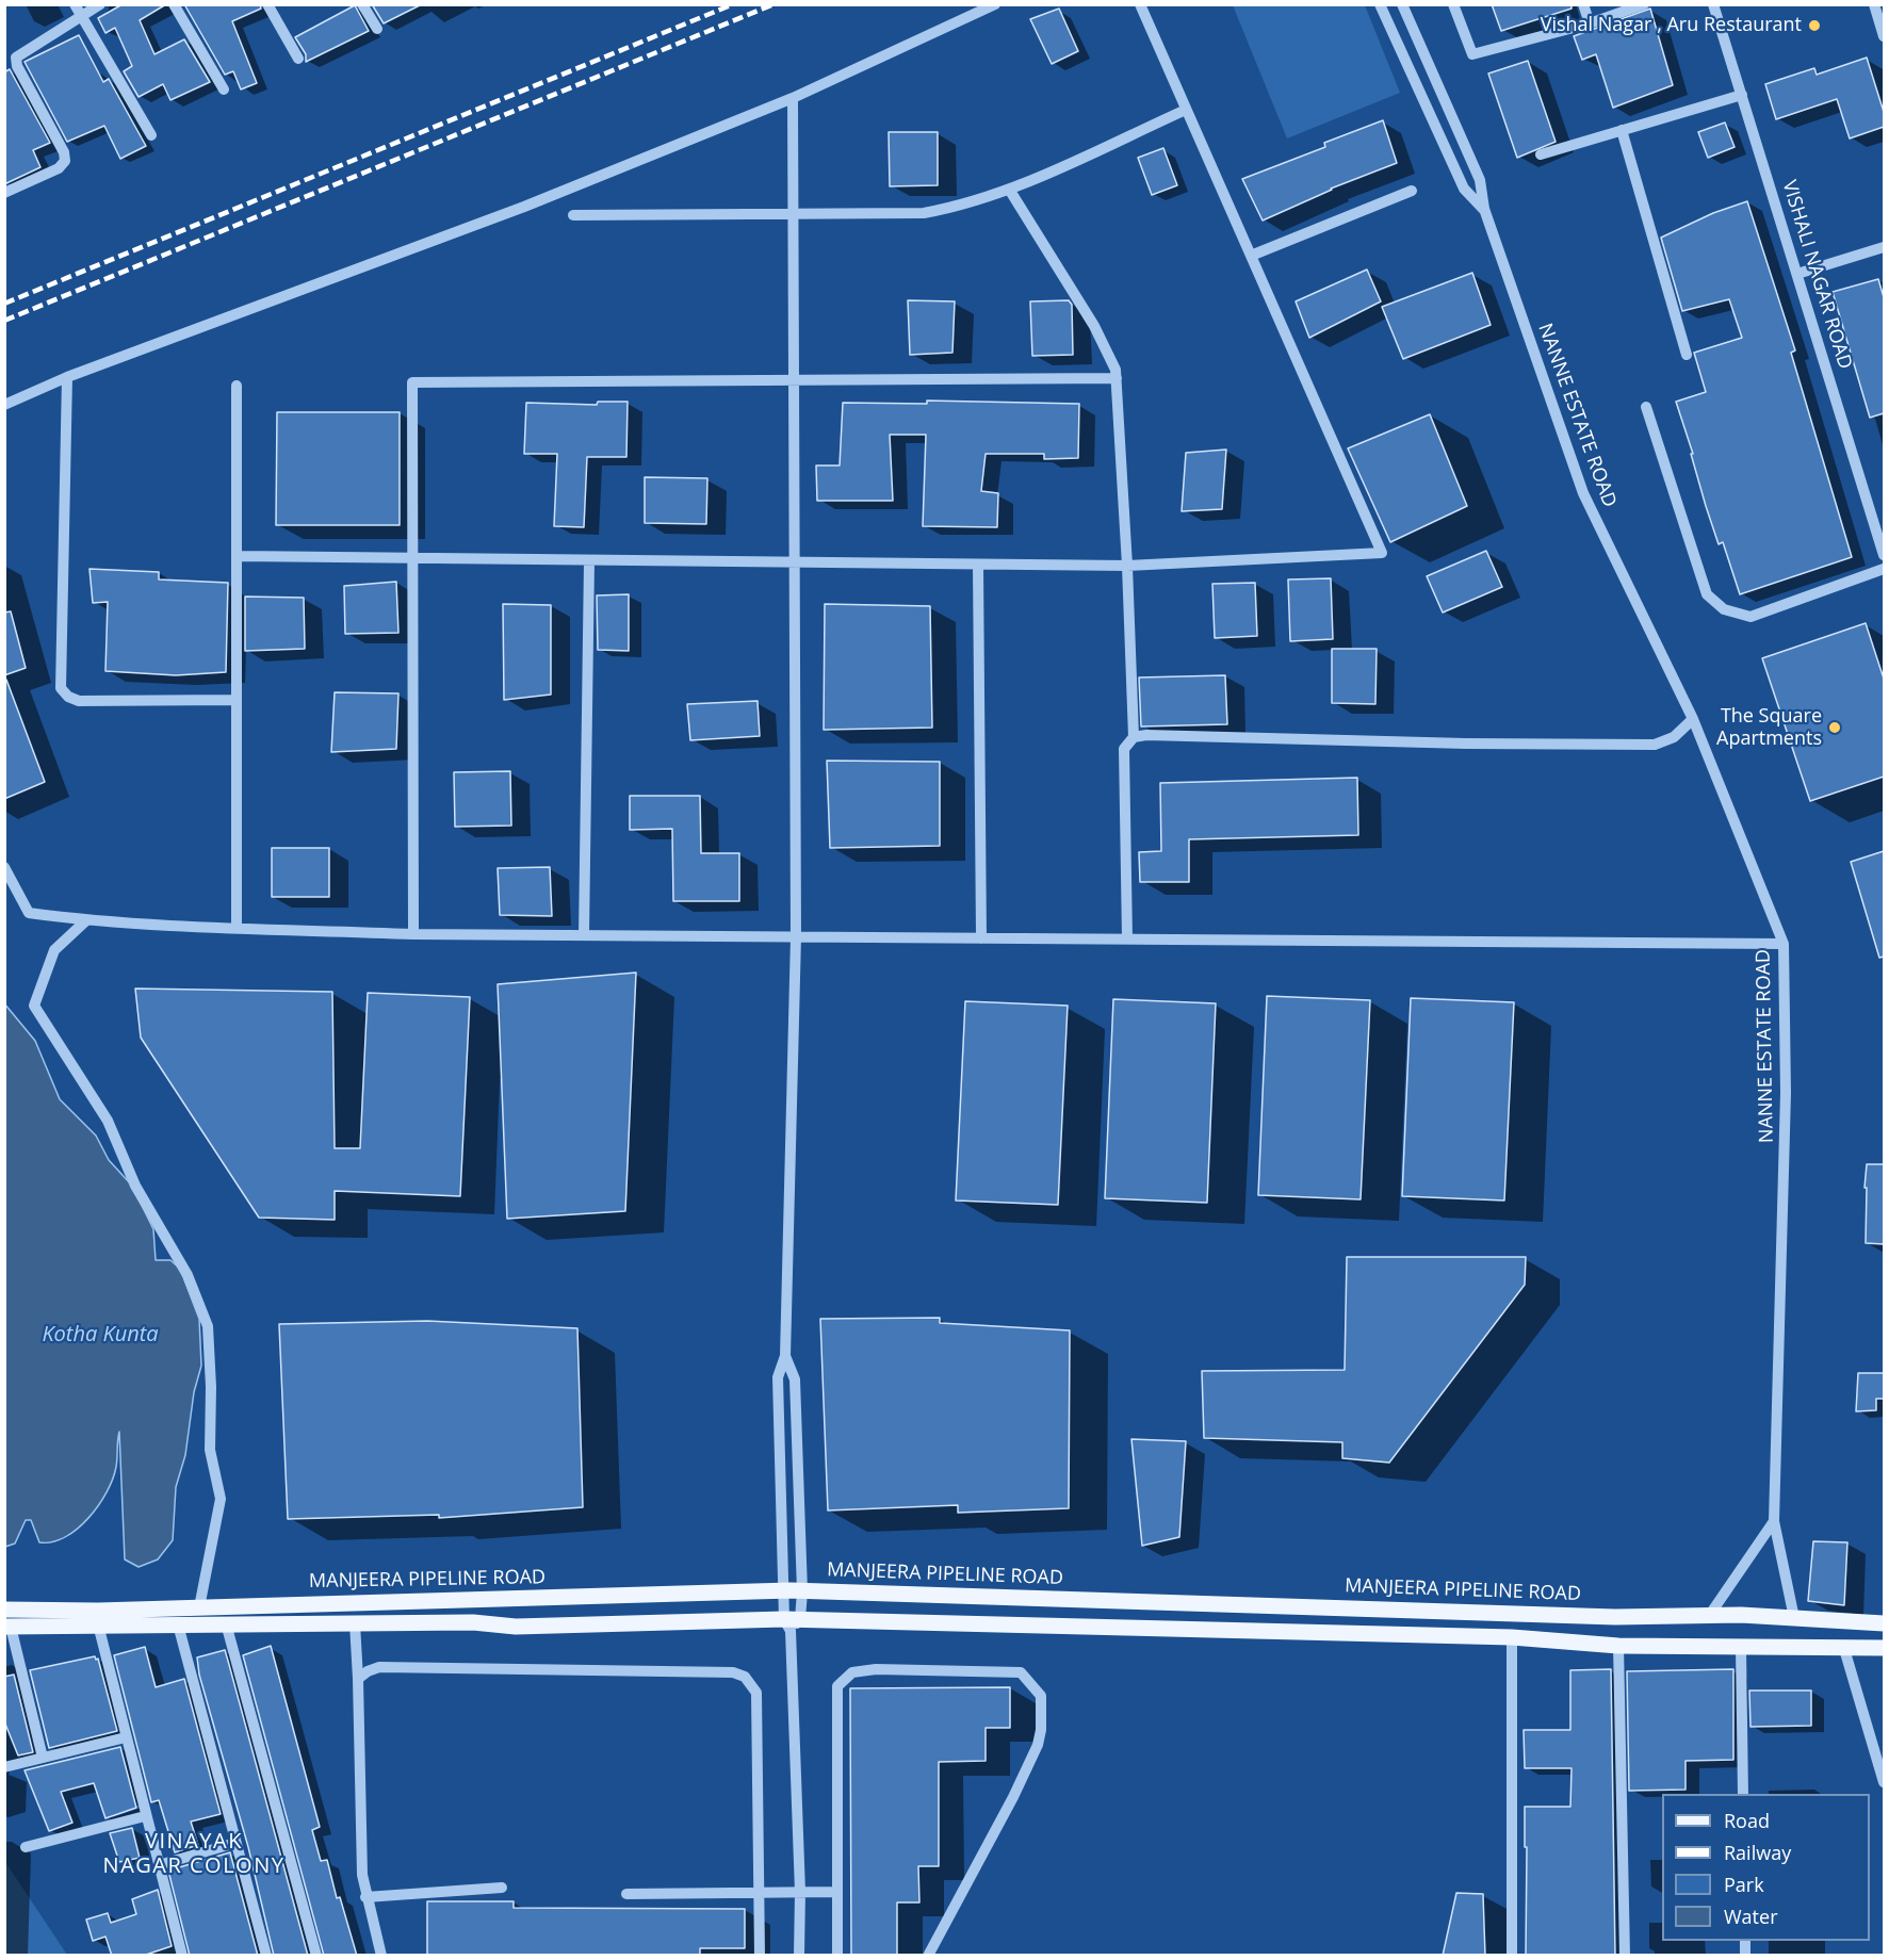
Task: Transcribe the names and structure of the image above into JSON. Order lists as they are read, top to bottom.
{
  "streets": {
    "main road": ["MANJEERA PIPELINE ROAD"],
    "street": ["VISHALI NAGAR ROAD", "NANNE ESTATE ROAD"]
  },
  "crossings": [
    ["NANNE ESTATE ROAD", "MANJEERA PIPELINE ROAD"]
  ],
  "districts": ["VINAYAK NAGAR COLONY"],
  "water": ["Kotha Kunta"],
  "places": ["Vishal Nagar , Aru Restaurant", "The Square Apartments"],
  "legend": [
    "Road",
    "Railway",
    "Park",
    "Water"
  ]
}
